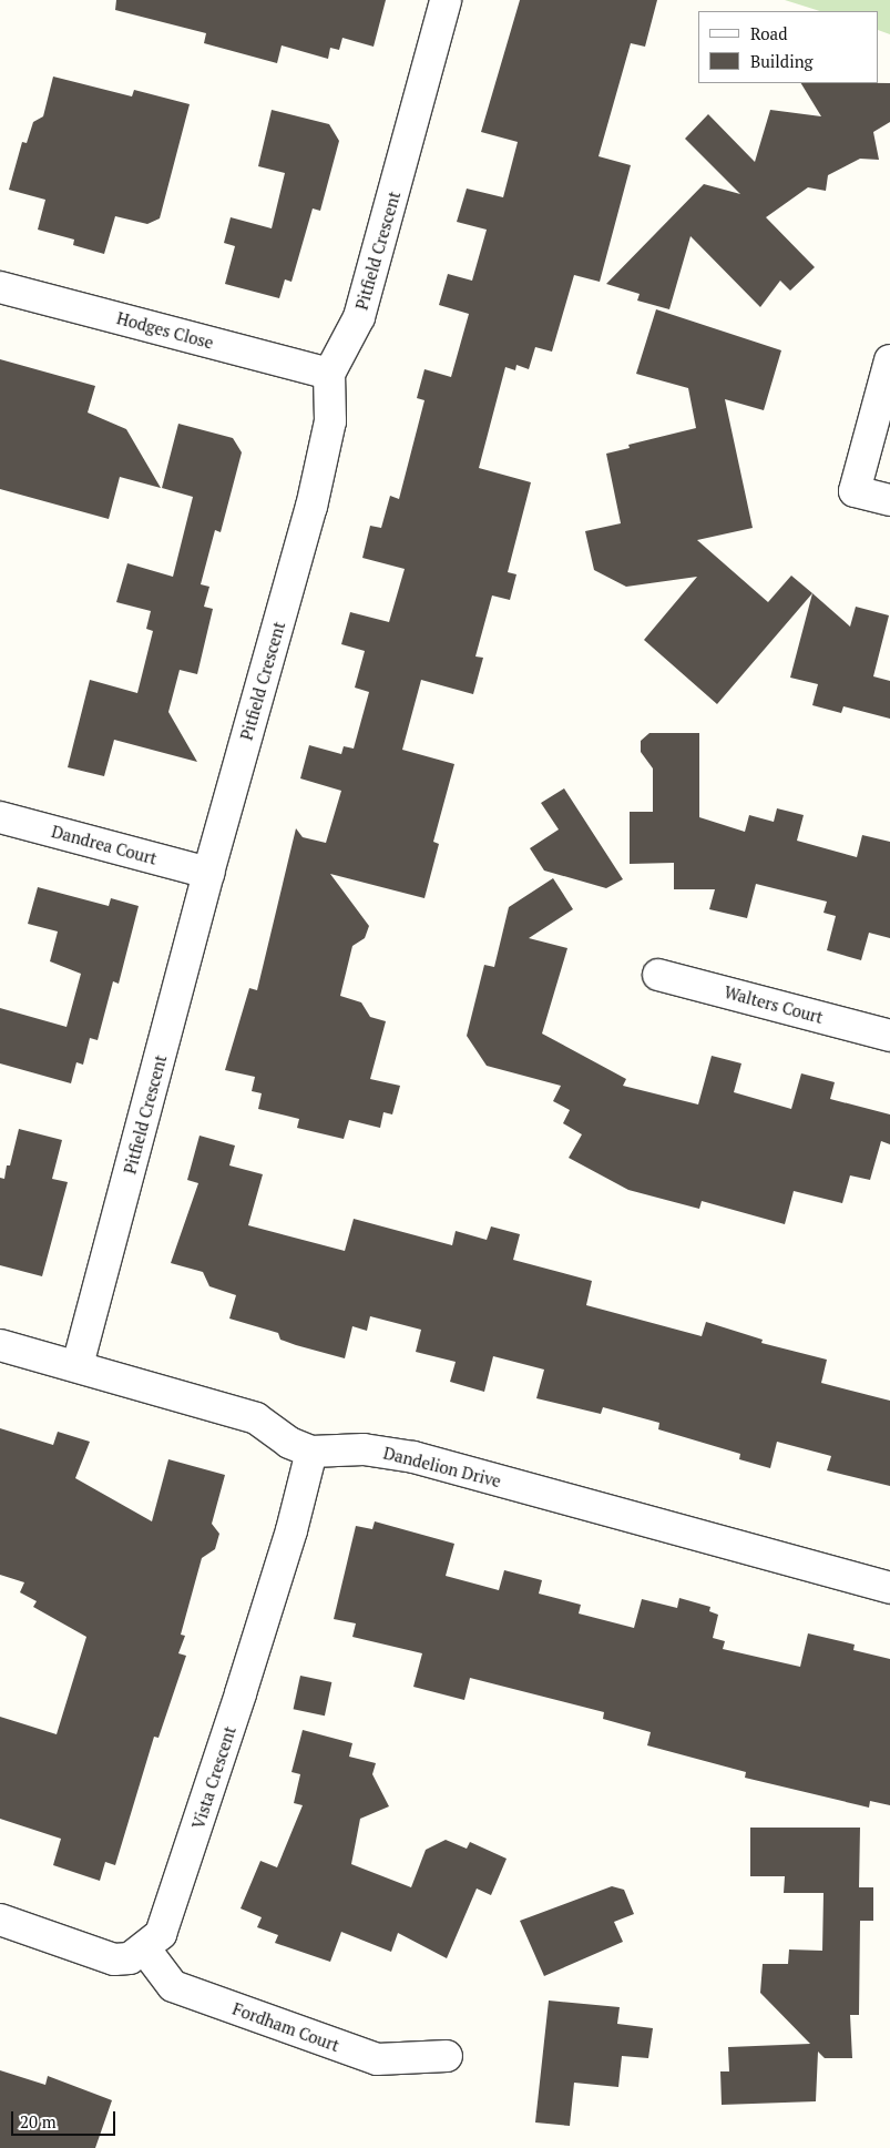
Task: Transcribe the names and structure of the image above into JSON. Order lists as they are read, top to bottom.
{
  "streets": {
    "street": [
      "Pitfield Crescent",
      "Hodges Close",
      "Dandrea Court",
      "Walters Court",
      "Dandelion Drive",
      "Vista Crescent",
      "Fordham Court"
    ]
  },
  "crossings": [
    ["Pitfield Crescent", "Hodges Close"],
    ["Pitfield Crescent", "Dandrea Court"],
    ["Pitfield Crescent", "Dandelion Drive"],
    ["Dandelion Drive", "Vista Crescent"],
    ["Vista Crescent", "Fordham Court"]
  ],
  "legend": ["Road", "Building"],
  "scale_bar": "20 m"
}
